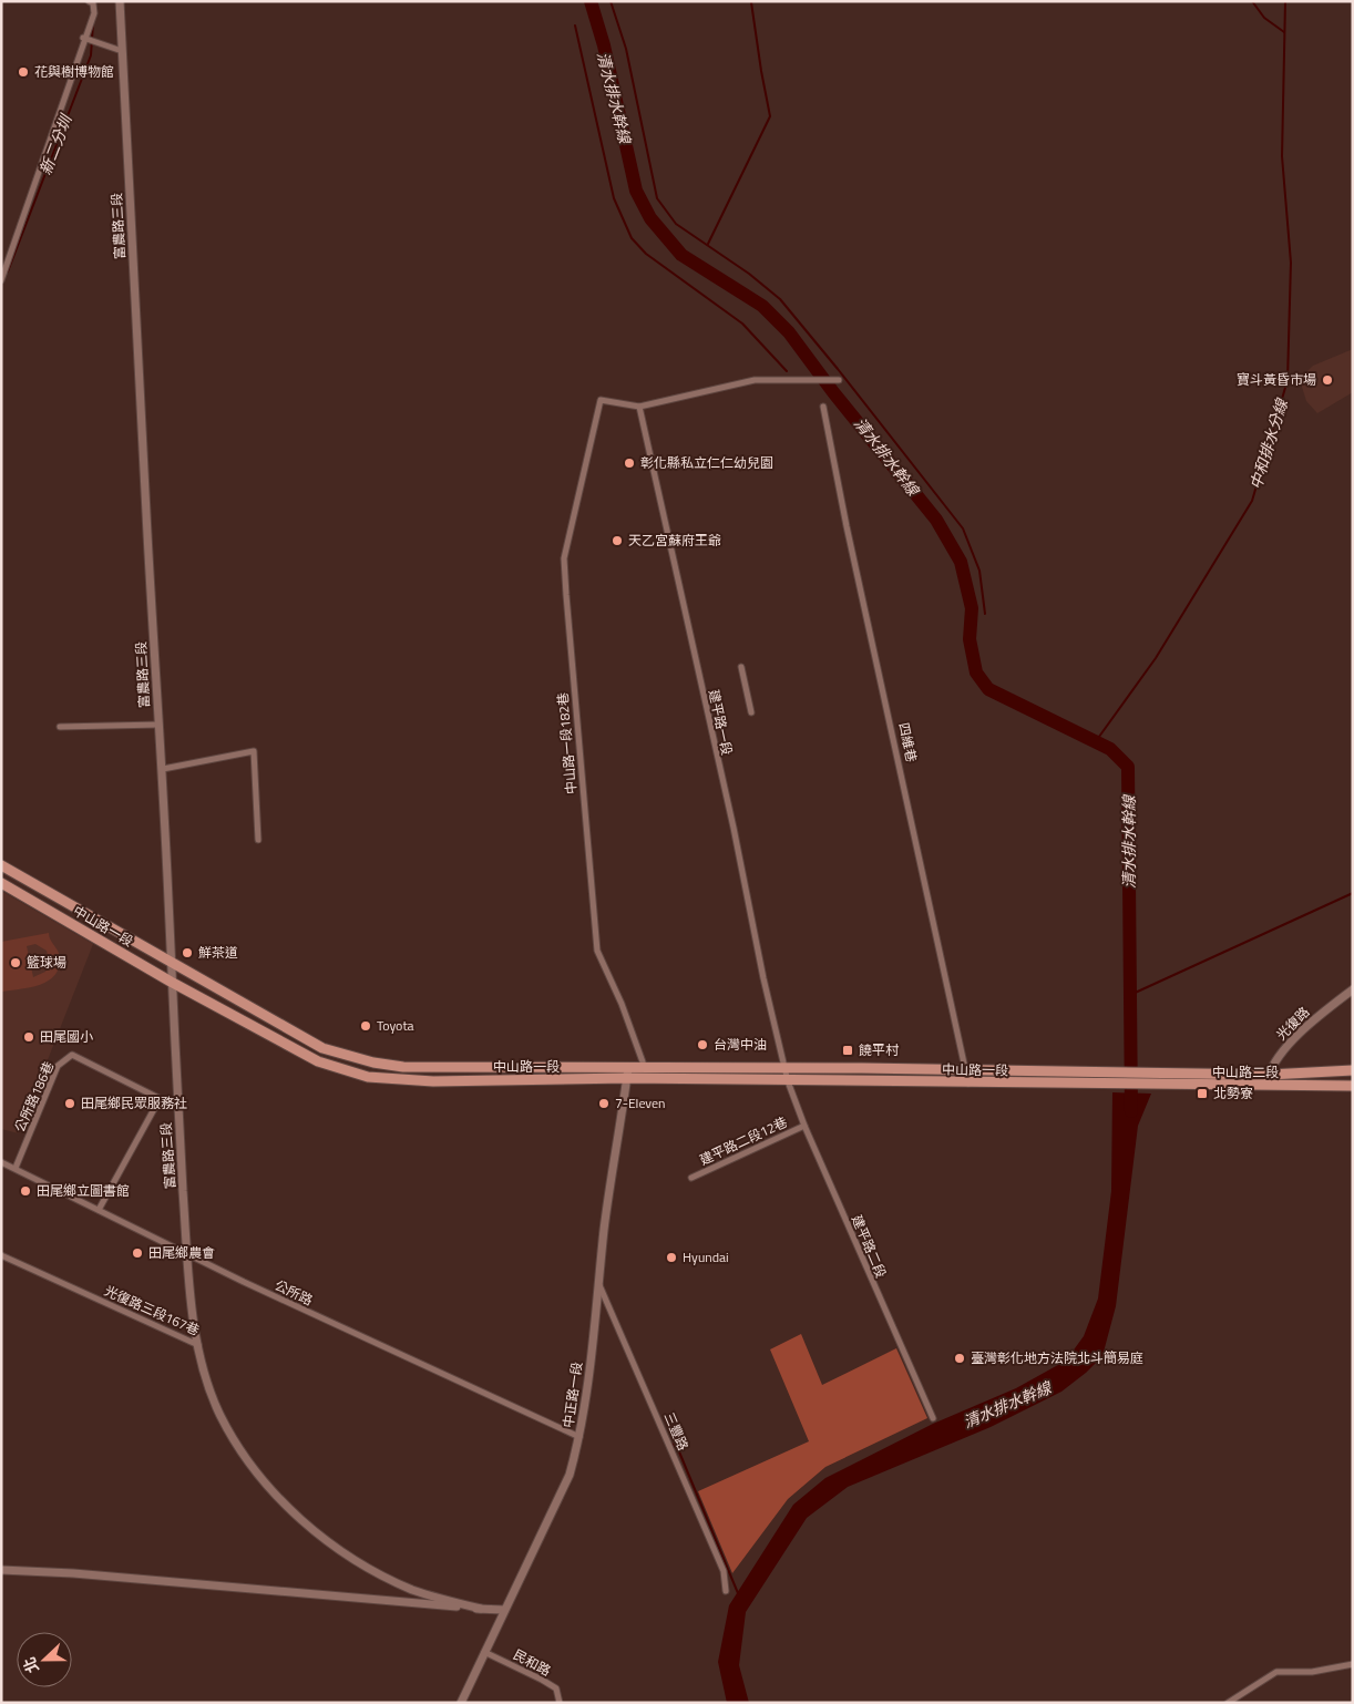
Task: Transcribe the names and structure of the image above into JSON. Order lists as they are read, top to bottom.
{
  "streets": {
    "main road": ["中山路一段", "中山路二段"],
    "street": [
      "富農路三段",
      "建平路一段",
      "四維巷",
      "中山路一段182巷",
      "光復路",
      "公所路186巷",
      "建平路二段12巷",
      "建平路二段",
      "公所路",
      "光復路三段167巷",
      "中正路一段",
      "三豐路",
      "民和路"
    ]
  },
  "crossings": [
    ["富農路三段", "中山路一段"],
    ["富農路三段", "公所路186巷"],
    ["富農路三段", "公所路"],
    ["富農路三段", "光復路三段167巷"],
    ["建平路一段", "中山路一段182巷"],
    ["建平路一段", "中山路一段"],
    ["建平路一段", "建平路二段"],
    ["四維巷", "中山路一段"],
    ["中山路一段182巷", "中山路一段"],
    ["中山路一段", "中山路二段"],
    ["中山路一段", "建平路二段"],
    ["中山路一段", "中正路一段"],
    ["光復路", "中山路二段"],
    ["公所路186巷", "公所路"],
    ["建平路二段12巷", "建平路二段"],
    ["公所路", "中正路一段"],
    ["中正路一段", "三豐路"],
    ["中正路一段", "民和路"]
  ],
  "water": ["清水排水幹線", "新二分圳", "中和排水分線"],
  "places": {
    "other": [
      "花與樹博物館",
      "寶斗黃昏市場",
      "彰化縣私立仁仁幼兒園",
      "天乙宮蘇府王爺",
      "鮮茶道",
      "籃球場",
      "Toyota",
      "田尾國小",
      "台灣中油",
      "田尾鄉民眾服務社",
      "7-Eleven",
      "田尾鄉立圖書館",
      "田尾鄉農會",
      "Hyundai",
      "臺灣彰化地方法院北斗簡易庭"
    ],
    "transit": ["饒平村", "北勢寮"]
  },
  "north": "left"
}
